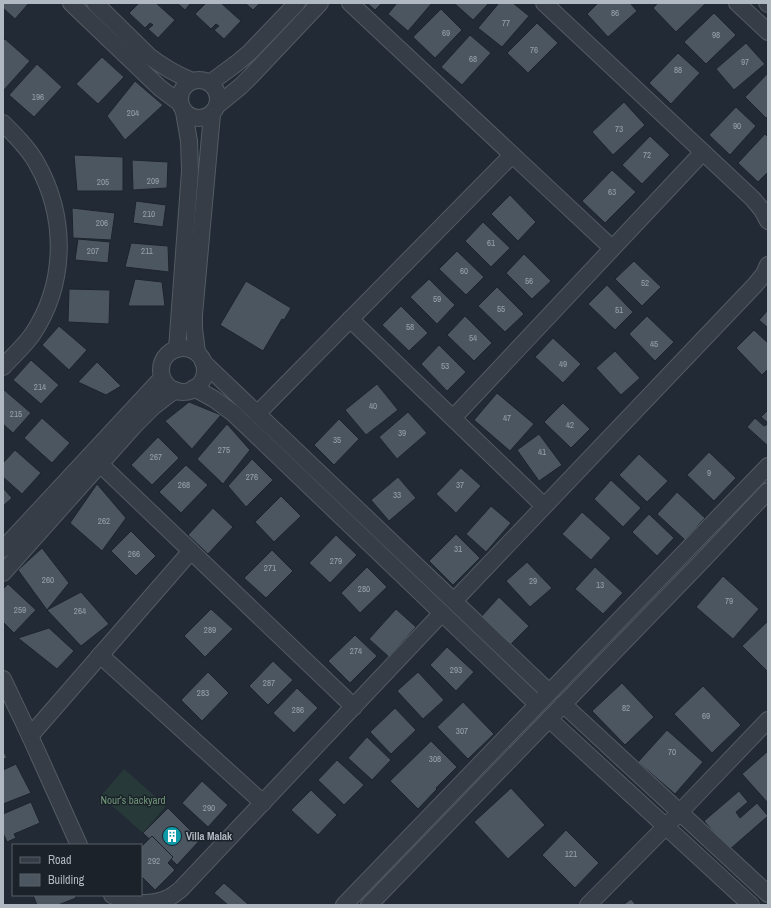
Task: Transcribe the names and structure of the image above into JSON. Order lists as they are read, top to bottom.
{
  "parks": ["Nour's backyard"],
  "places": {
    "building": ["Villa Malak"]
  },
  "house_numbers": [
    "86",
    "77",
    "69",
    "98",
    "76",
    "68",
    "97",
    "88",
    "196",
    "204",
    "90",
    "73",
    "72",
    "209",
    "205",
    "63",
    "210",
    "206",
    "61",
    "207",
    "211",
    "60",
    "56",
    "52",
    "59",
    "55",
    "51",
    "58",
    "54",
    "45",
    "49",
    "53",
    "214",
    "40",
    "215",
    "47",
    "42",
    "39",
    "35",
    "275",
    "41",
    "267",
    "9",
    "276",
    "268",
    "37",
    "33",
    "262",
    "31",
    "266",
    "279",
    "271",
    "260",
    "29",
    "13",
    "280",
    "79",
    "259",
    "264",
    "289",
    "274",
    "293",
    "287",
    "283",
    "82",
    "286",
    "69",
    "307",
    "70",
    "308",
    "290",
    "121",
    "292"
  ],
  "legend": ["Road", "Building"]
}
